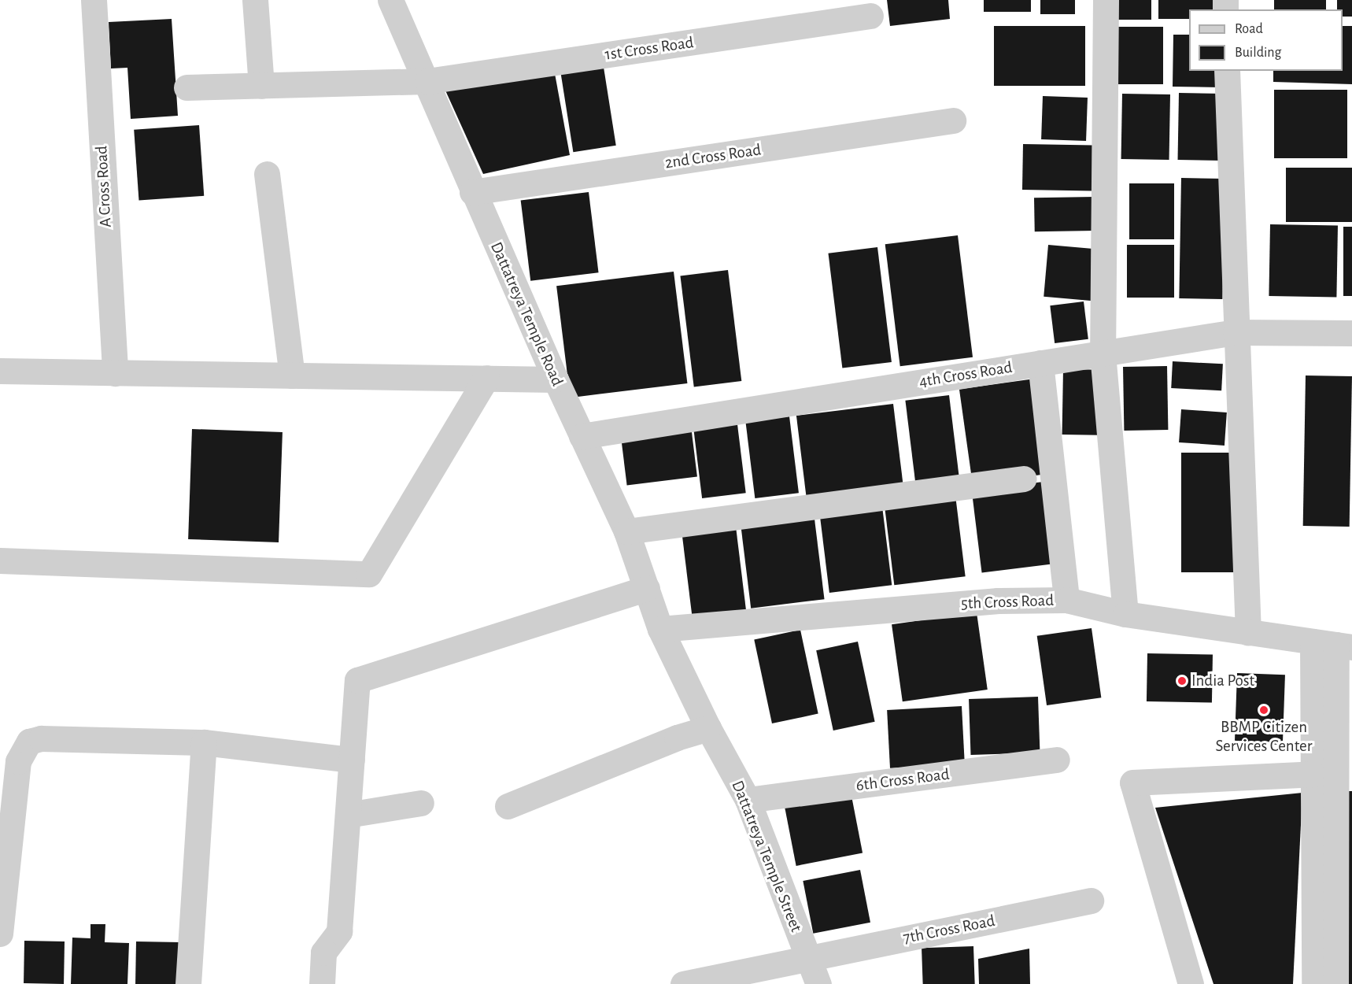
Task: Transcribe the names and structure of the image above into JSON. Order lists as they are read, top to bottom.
{
  "streets": {
    "street": [
      "1st Cross Road",
      "2nd Cross Road",
      "A Cross Road",
      "Dattatreya Temple Road",
      "4th Cross Road",
      "5th Cross Road",
      "6th Cross Road",
      "Dattatreya Temple Street",
      "7th Cross Road"
    ]
  },
  "crossings": [
    ["1st Cross Road", "Dattatreya Temple Road"],
    ["2nd Cross Road", "Dattatreya Temple Road"],
    ["Dattatreya Temple Road", "4th Cross Road"],
    ["Dattatreya Temple Road", "5th Cross Road"],
    ["Dattatreya Temple Road", "Dattatreya Temple Street"],
    ["5th Cross Road", "Dattatreya Temple Street"],
    ["6th Cross Road", "Dattatreya Temple Street"],
    ["Dattatreya Temple Street", "7th Cross Road"]
  ],
  "places": ["India Post", "BBMP Citizen Services Center"],
  "legend": ["Road", "Building"]
}
